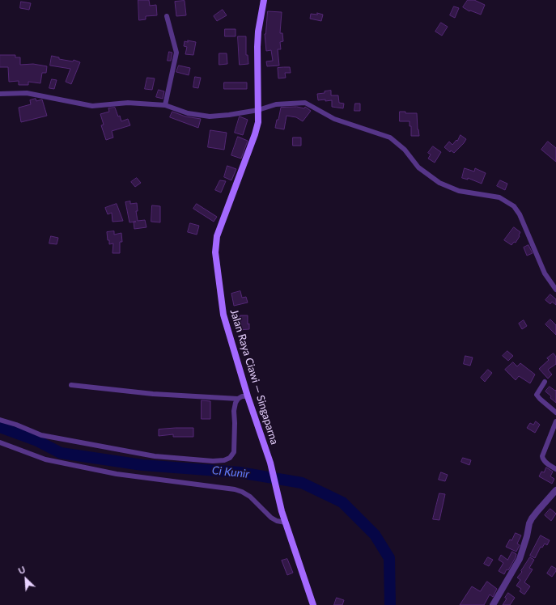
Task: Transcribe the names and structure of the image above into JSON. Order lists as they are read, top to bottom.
{
  "streets": {
    "main road": ["Jalan Raya Ciawi — Singaparna"]
  },
  "water": ["Ci Kunir"],
  "north": "top left"
}
